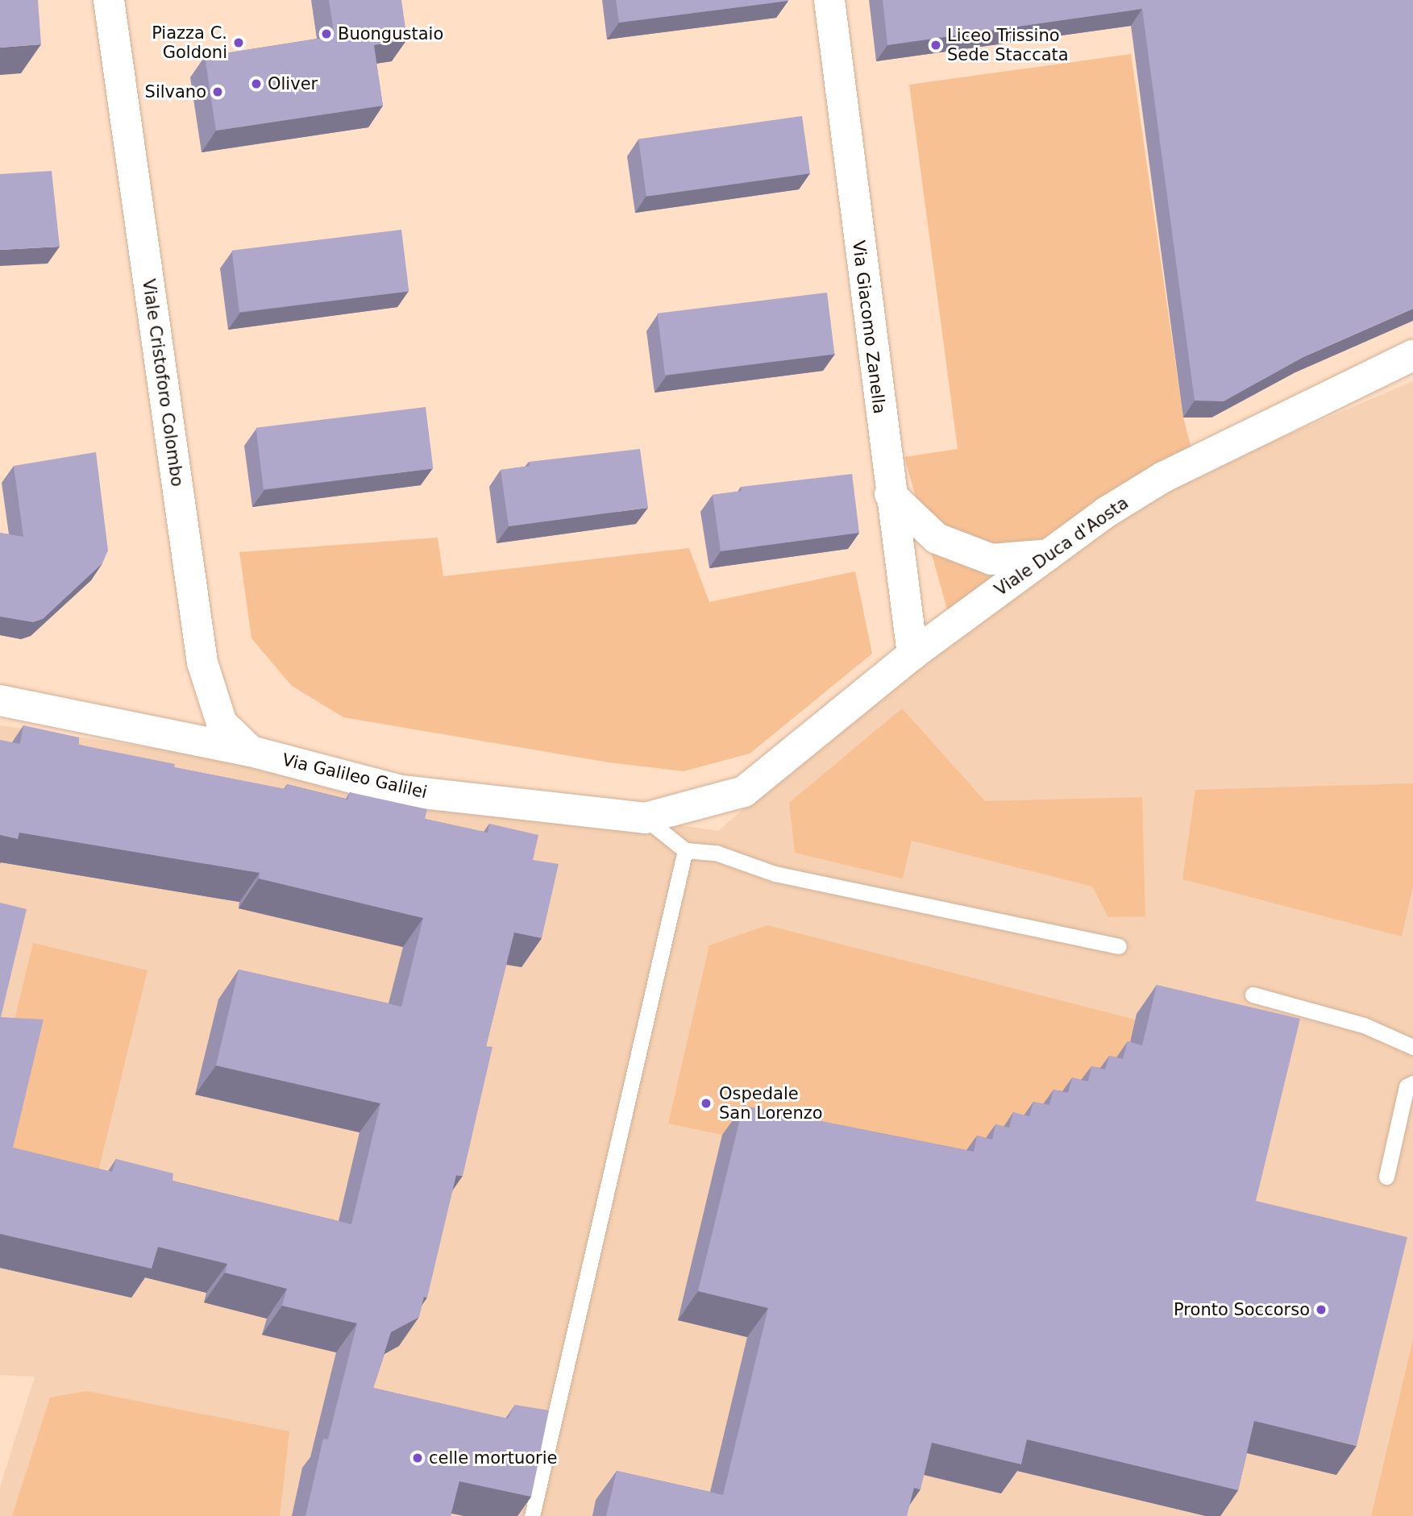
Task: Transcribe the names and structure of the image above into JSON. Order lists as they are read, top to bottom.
{
  "streets": {
    "street": [
      "Via Giacomo Zanella",
      "Viale Cristoforo Colombo",
      "Viale Duca d'Aosta",
      "Via Galileo Galilei"
    ]
  },
  "crossings": [
    ["Via Giacomo Zanella", "Viale Duca d'Aosta"],
    ["Viale Cristoforo Colombo", "Via Galileo Galilei"],
    ["Viale Duca d'Aosta", "Via Galileo Galilei"]
  ],
  "places": [
    "Buongustaio",
    "Piazza C. Goldoni",
    "Liceo Trissino Sede Staccata",
    "Oliver",
    "Silvano",
    "Ospedale San Lorenzo",
    "Pronto Soccorso",
    "celle mortuorie"
  ]
}
